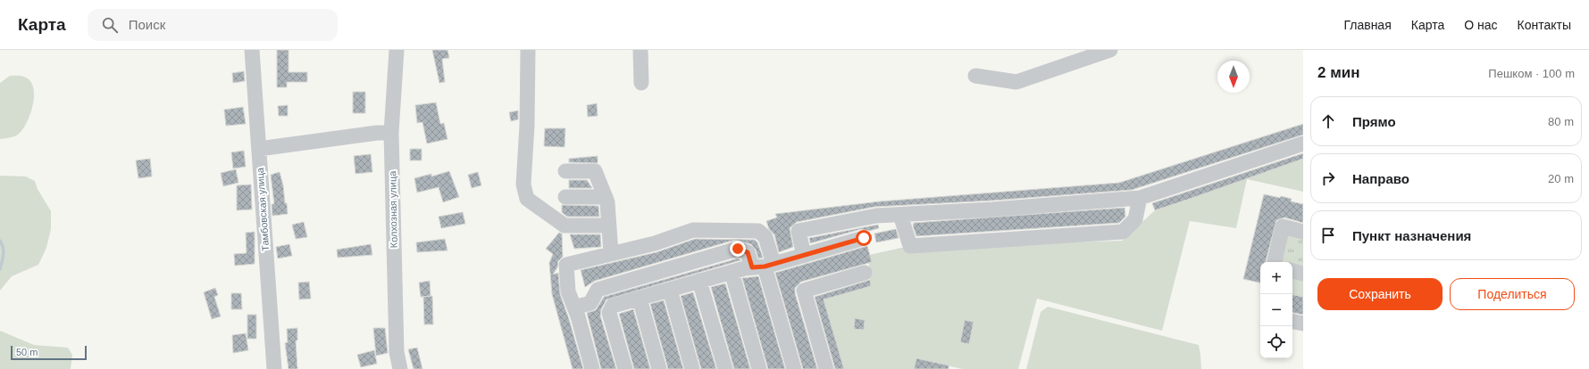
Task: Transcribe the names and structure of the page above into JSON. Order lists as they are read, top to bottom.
{
  "streets": {
    "street": ["Тамбовская улица", "Колхозная улица"]
  },
  "scale_bar": "50 m",
  "north": "bottom",
  "page": {
    "header": "Карта",
    "search": "Поиск",
    "nav": [
      "Главная",
      "Карта",
      "О нас",
      "Контакты"
    ],
    "heading": ["2 мин", "Пешком · 100 m"],
    "list": [
      ["Прямо", "80 m"],
      ["Направо", "20 m"],
      "Пункт назначения"
    ],
    "map_buttons": ["+", "−"],
    "buttons": ["Сохранить", "Поделиться"],
    "scale": "50 m"
  }
}
